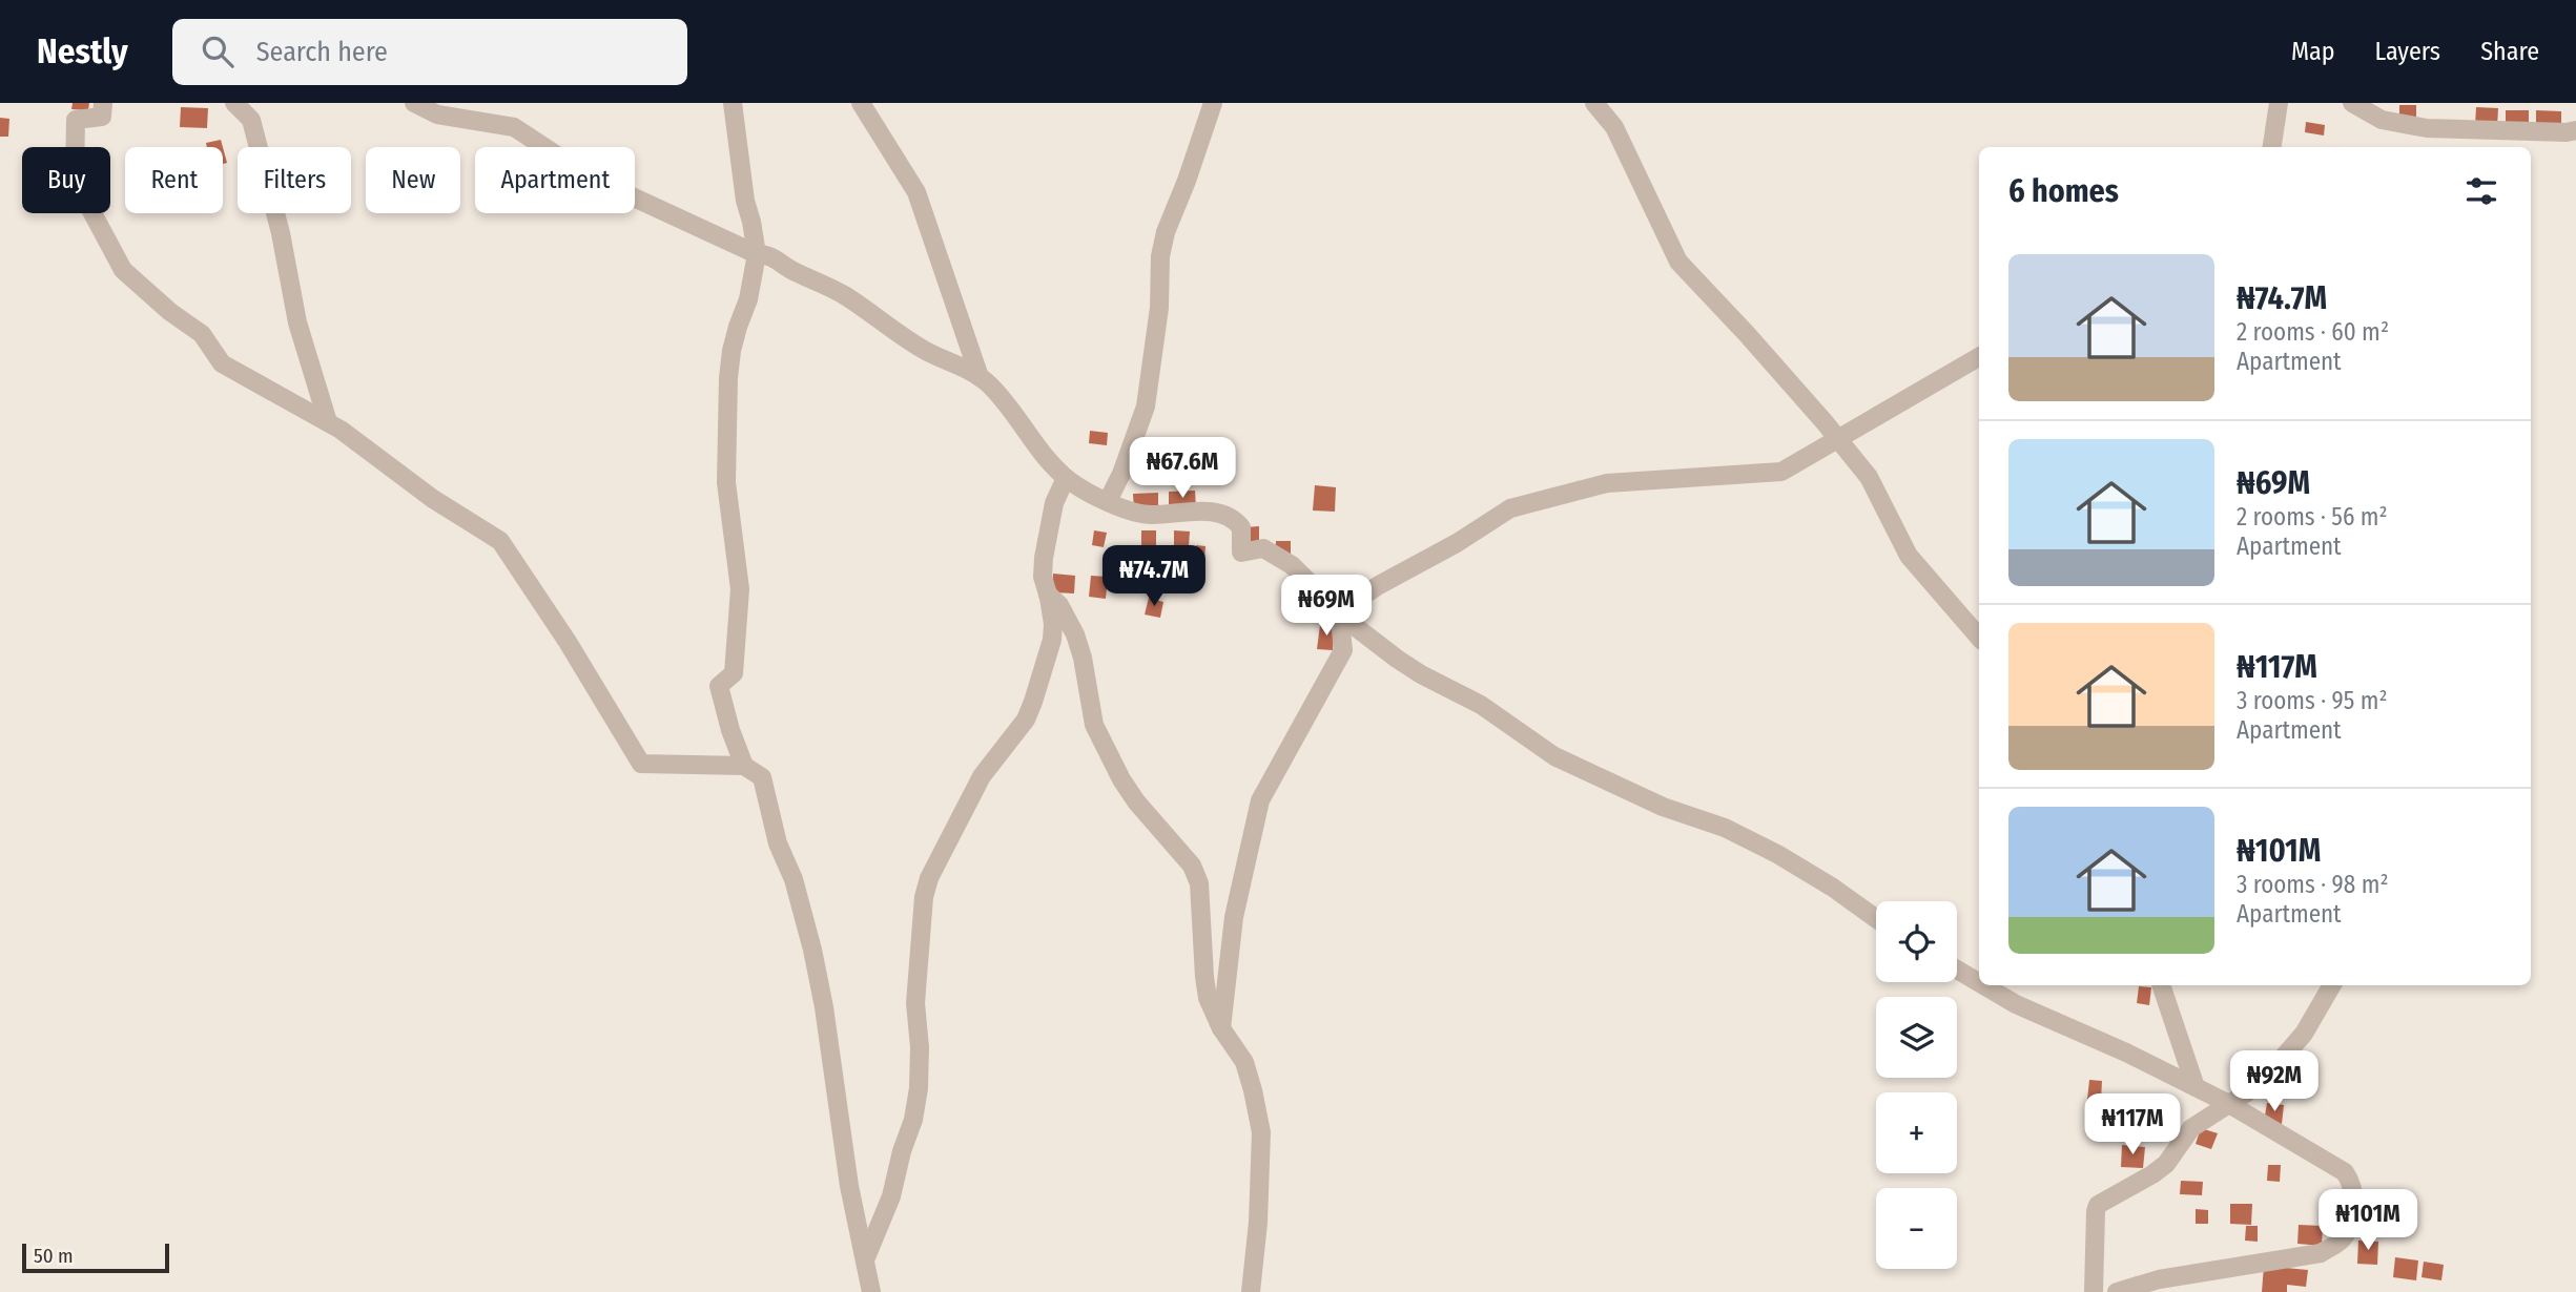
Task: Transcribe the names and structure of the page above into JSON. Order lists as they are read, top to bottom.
{
  "scale_bar": "50 m",
  "page": {
    "header": "Nestly",
    "search": "Search here",
    "nav": ["Map", "Layers", "Share"],
    "chip": [
      "Buy",
      "Rent",
      "Filters",
      "New",
      "Apartment"
    ],
    "heading": "6 homes",
    "list": [
      {
        "name": "₦74.7M",
        "note": "2 rooms · 60 m² · Apartment"
      },
      {
        "name": "₦69M",
        "note": "2 rooms · 56 m² · Apartment"
      },
      {
        "name": "₦117M",
        "note": "3 rooms · 95 m² · Apartment"
      },
      {
        "name": "₦101M",
        "note": "3 rooms · 98 m² · Apartment"
      }
    ],
    "price": [
      "₦67.6M",
      "₦74.7M",
      "₦69M",
      "₦92M",
      "₦117M",
      "₦101M"
    ],
    "map_buttons": ["+", "−"],
    "scale": "50 m"
  }
}
